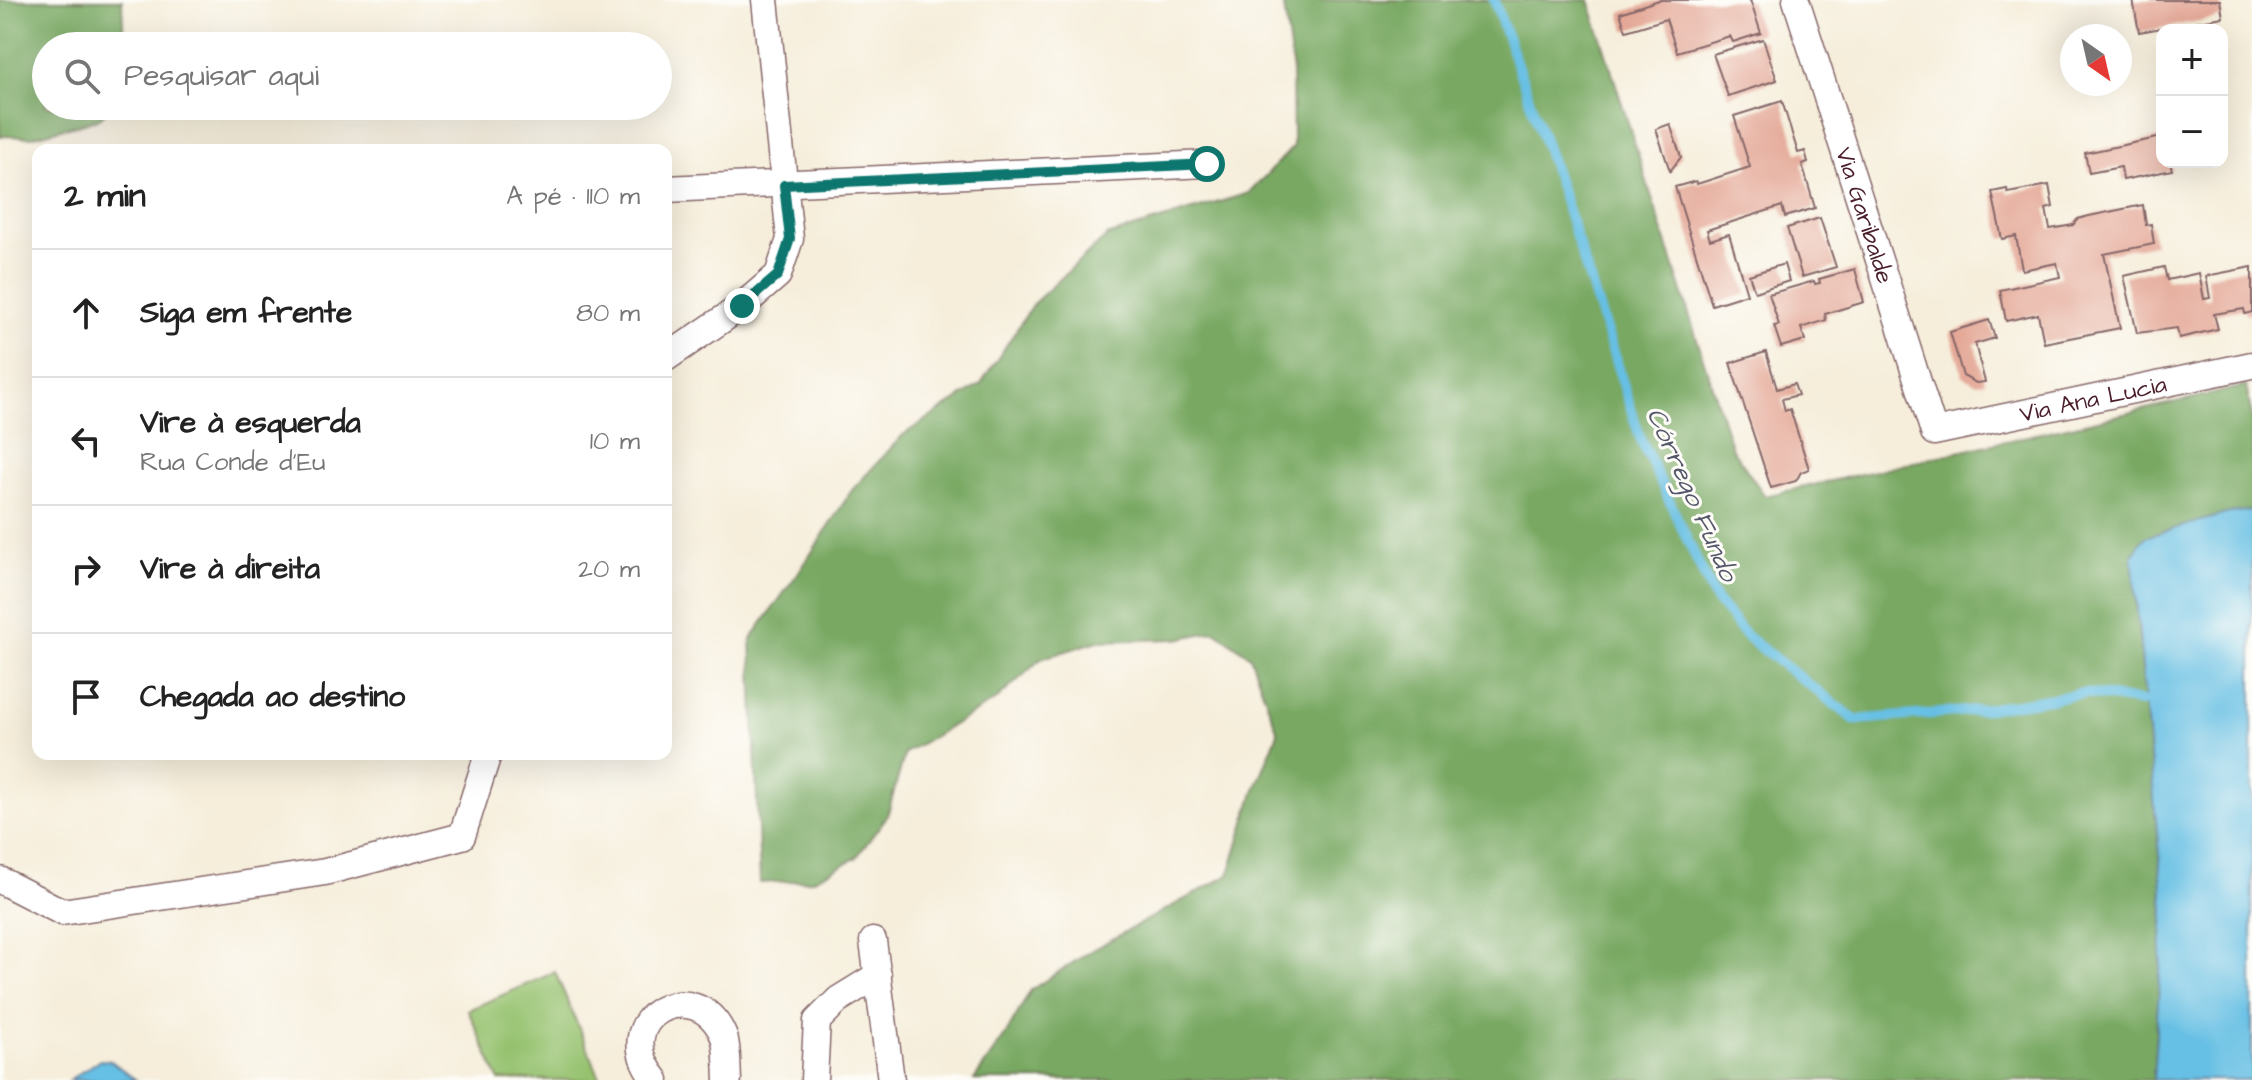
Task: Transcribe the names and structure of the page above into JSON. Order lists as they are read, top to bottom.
{
  "streets": {
    "street": ["Via Garibalde", "Via Ana Lucia"]
  },
  "crossings": [
    ["Via Garibalde", "Via Ana Lucia"]
  ],
  "water": ["Córrego Fundo"],
  "north": "bottom right",
  "page": {
    "map_buttons": ["+", "−"],
    "search": "Pesquisar aqui",
    "heading": ["2 min", "A pé · 110 m"],
    "list": [
      ["Siga em frente", "80 m"],
      ["Vire à esquerda", "Rua Conde d'Eu", "10 m"],
      ["Vire à direita", "20 m"],
      "Chegada ao destino"
    ]
  }
}
